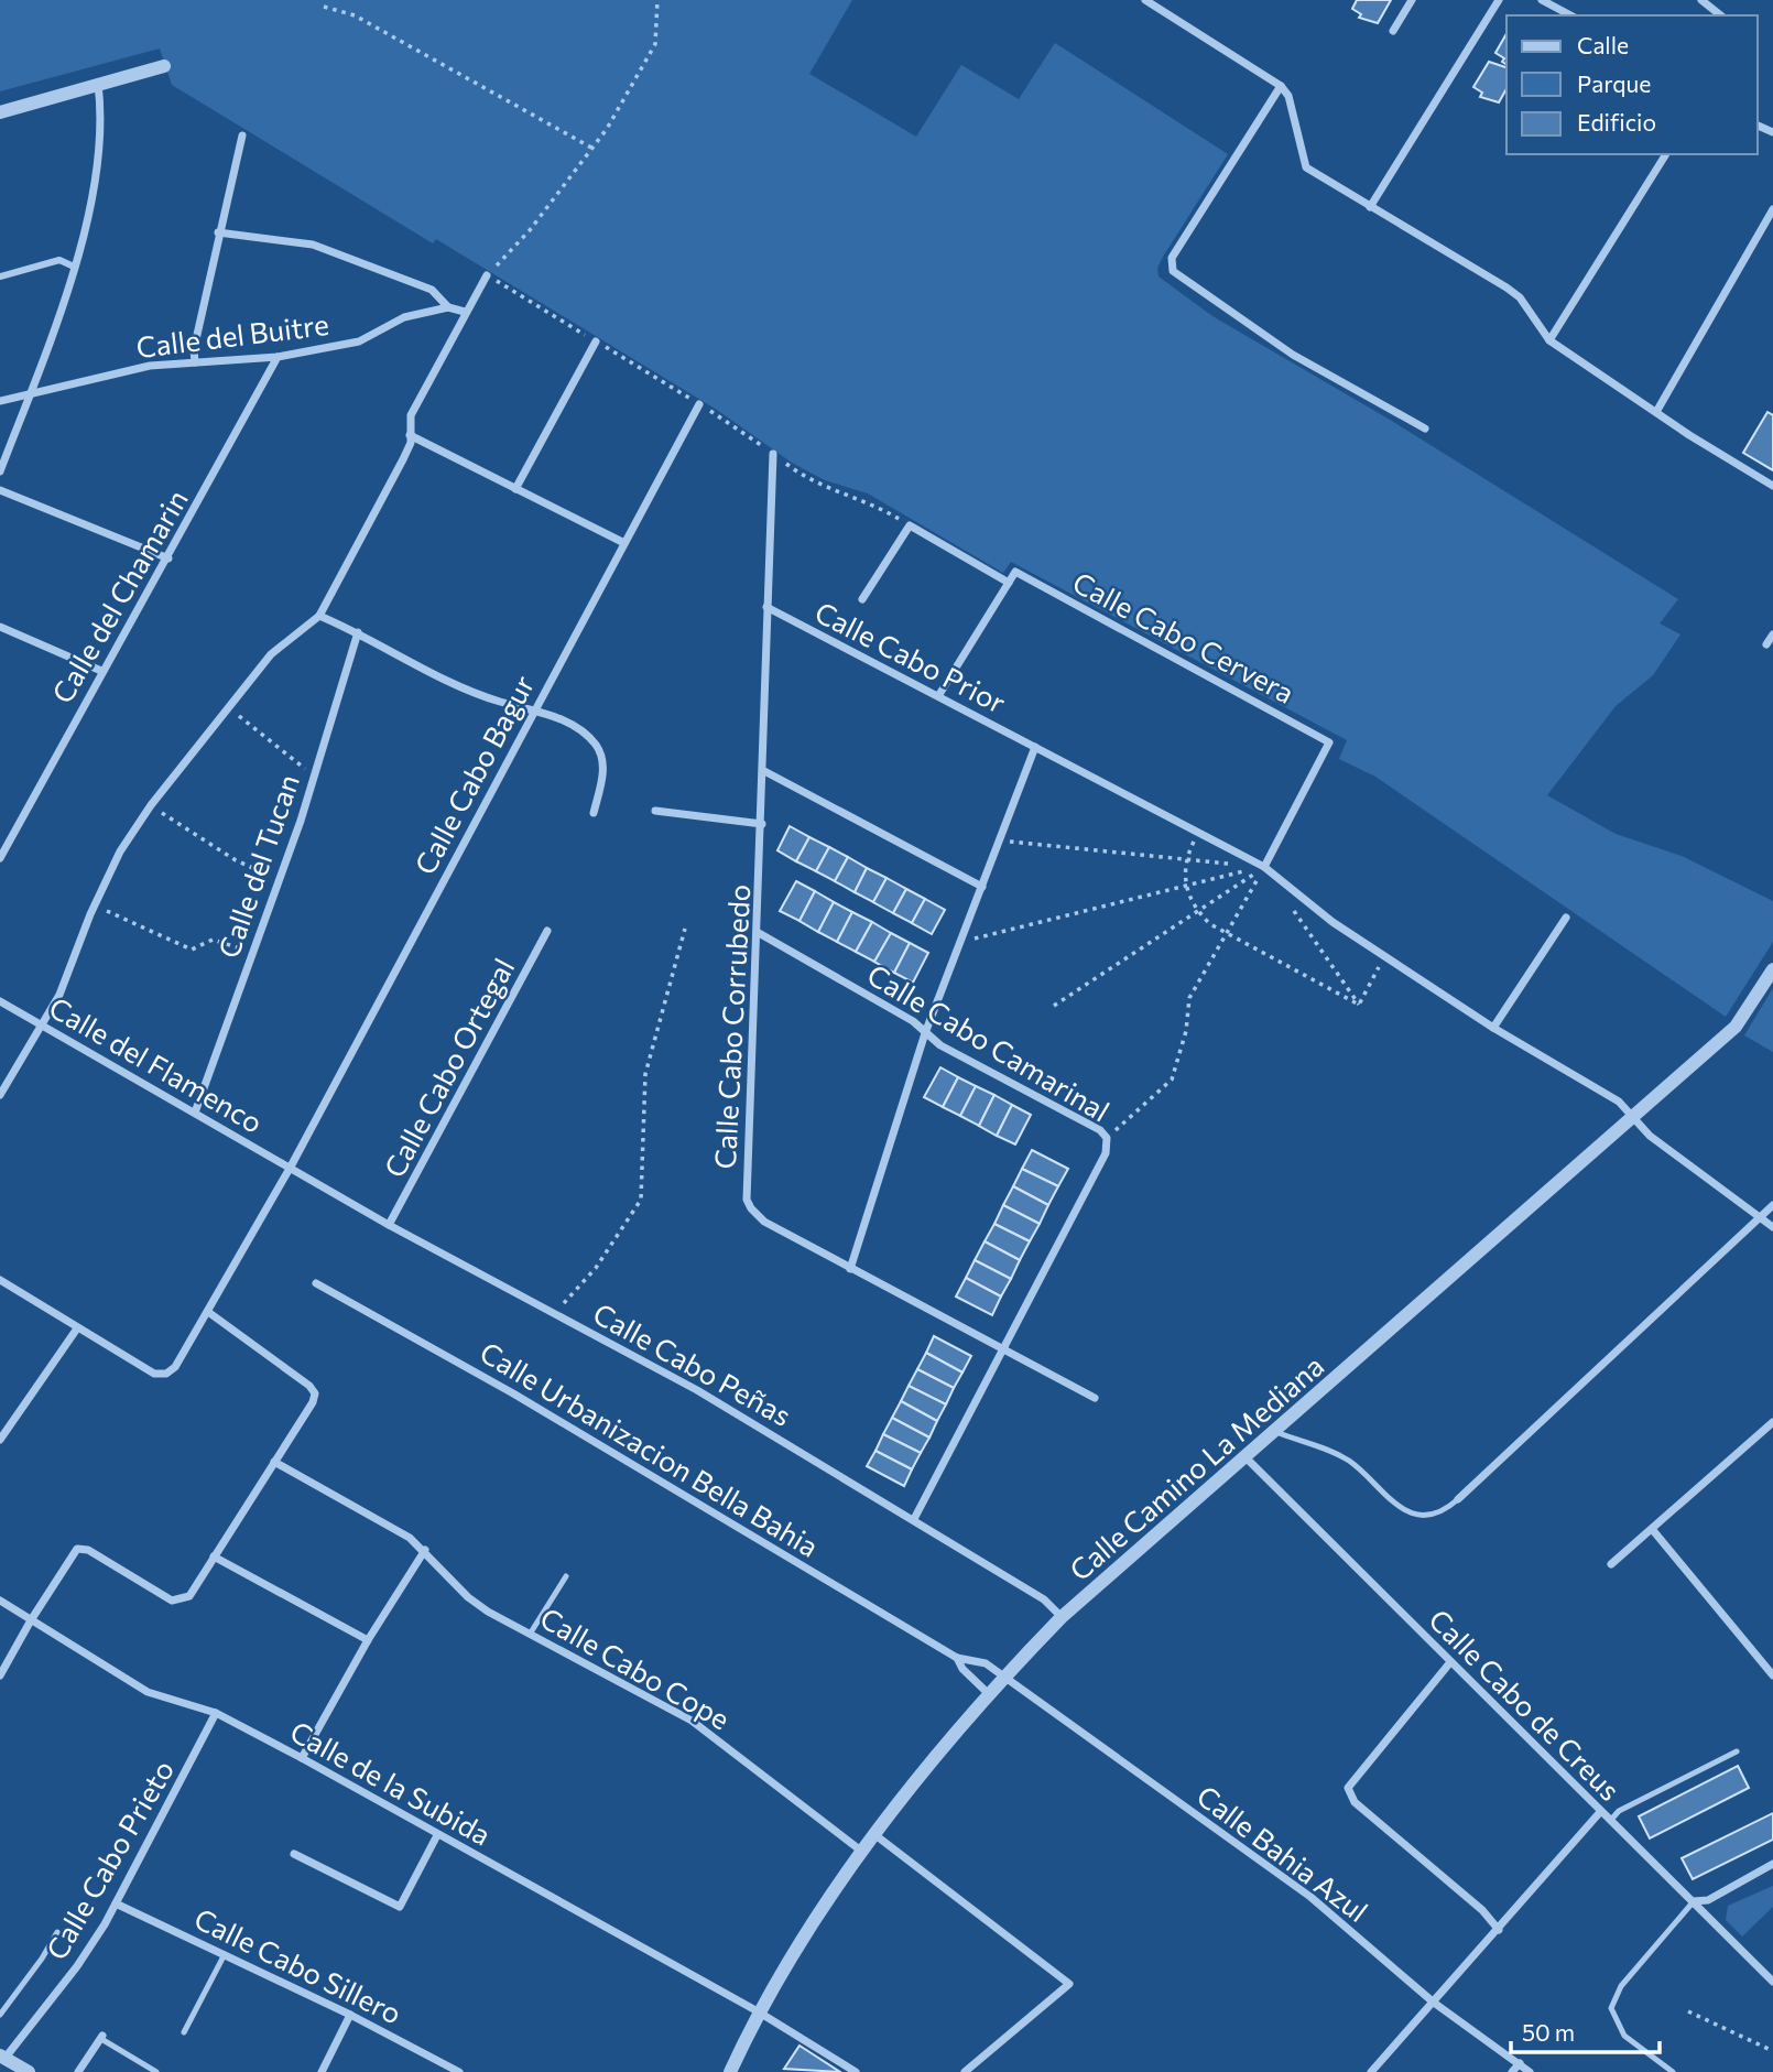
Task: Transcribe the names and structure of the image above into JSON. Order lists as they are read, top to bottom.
{
  "streets": {
    "street": [
      "Calle del Buitre",
      "Calle del Chamarin",
      "Calle Cabo Cervera",
      "Calle Cabo Prior",
      "Calle Cabo Bagur",
      "Calle del Tucan",
      "Calle Cabo Corrubedo",
      "Calle Cabo Camarinal",
      "Calle del Flamenco",
      "Calle Cabo Ortegal",
      "Calle Cabo Peñas",
      "Calle Urbanizacion Bella Bahia",
      "Calle Camino La Mediana",
      "Calle Cabo Cope",
      "Calle Cabo de Creus",
      "Calle de la Subida",
      "Calle Bahia Azul",
      "Calle Cabo Prieto",
      "Calle Cabo Sillero"
    ]
  },
  "crossings": [
    ["Calle del Buitre", "Calle del Chamarin"],
    ["Calle Cabo Cervera", "Calle Cabo Prior"],
    ["Calle Cabo Prior", "Calle Cabo Corrubedo"],
    ["Calle Cabo Prior", "Calle Camino La Mediana"],
    ["Calle Cabo Bagur", "Calle del Flamenco"],
    ["Calle Cabo Bagur", "Calle Cabo Peñas"],
    ["Calle del Tucan", "Calle del Flamenco"],
    ["Calle Cabo Corrubedo", "Calle Cabo Camarinal"],
    ["Calle Cabo Camarinal", "Calle Cabo Peñas"],
    ["Calle del Flamenco", "Calle Cabo Peñas"],
    ["Calle Cabo Ortegal", "Calle Cabo Peñas"],
    ["Calle Cabo Peñas", "Calle Camino La Mediana"],
    ["Calle Urbanizacion Bella Bahia", "Calle Camino La Mediana"],
    ["Calle Urbanizacion Bella Bahia", "Calle Bahia Azul"],
    ["Calle Camino La Mediana", "Calle Cabo Cope"],
    ["Calle Camino La Mediana", "Calle Cabo de Creus"],
    ["Calle Camino La Mediana", "Calle de la Subida"],
    ["Calle Camino La Mediana", "Calle Bahia Azul"],
    ["Calle de la Subida", "Calle Cabo Prieto"],
    ["Calle Cabo Prieto", "Calle Cabo Sillero"]
  ],
  "legend": ["Calle", "Parque", "Edificio"],
  "scale_bar": "50 m"
}
